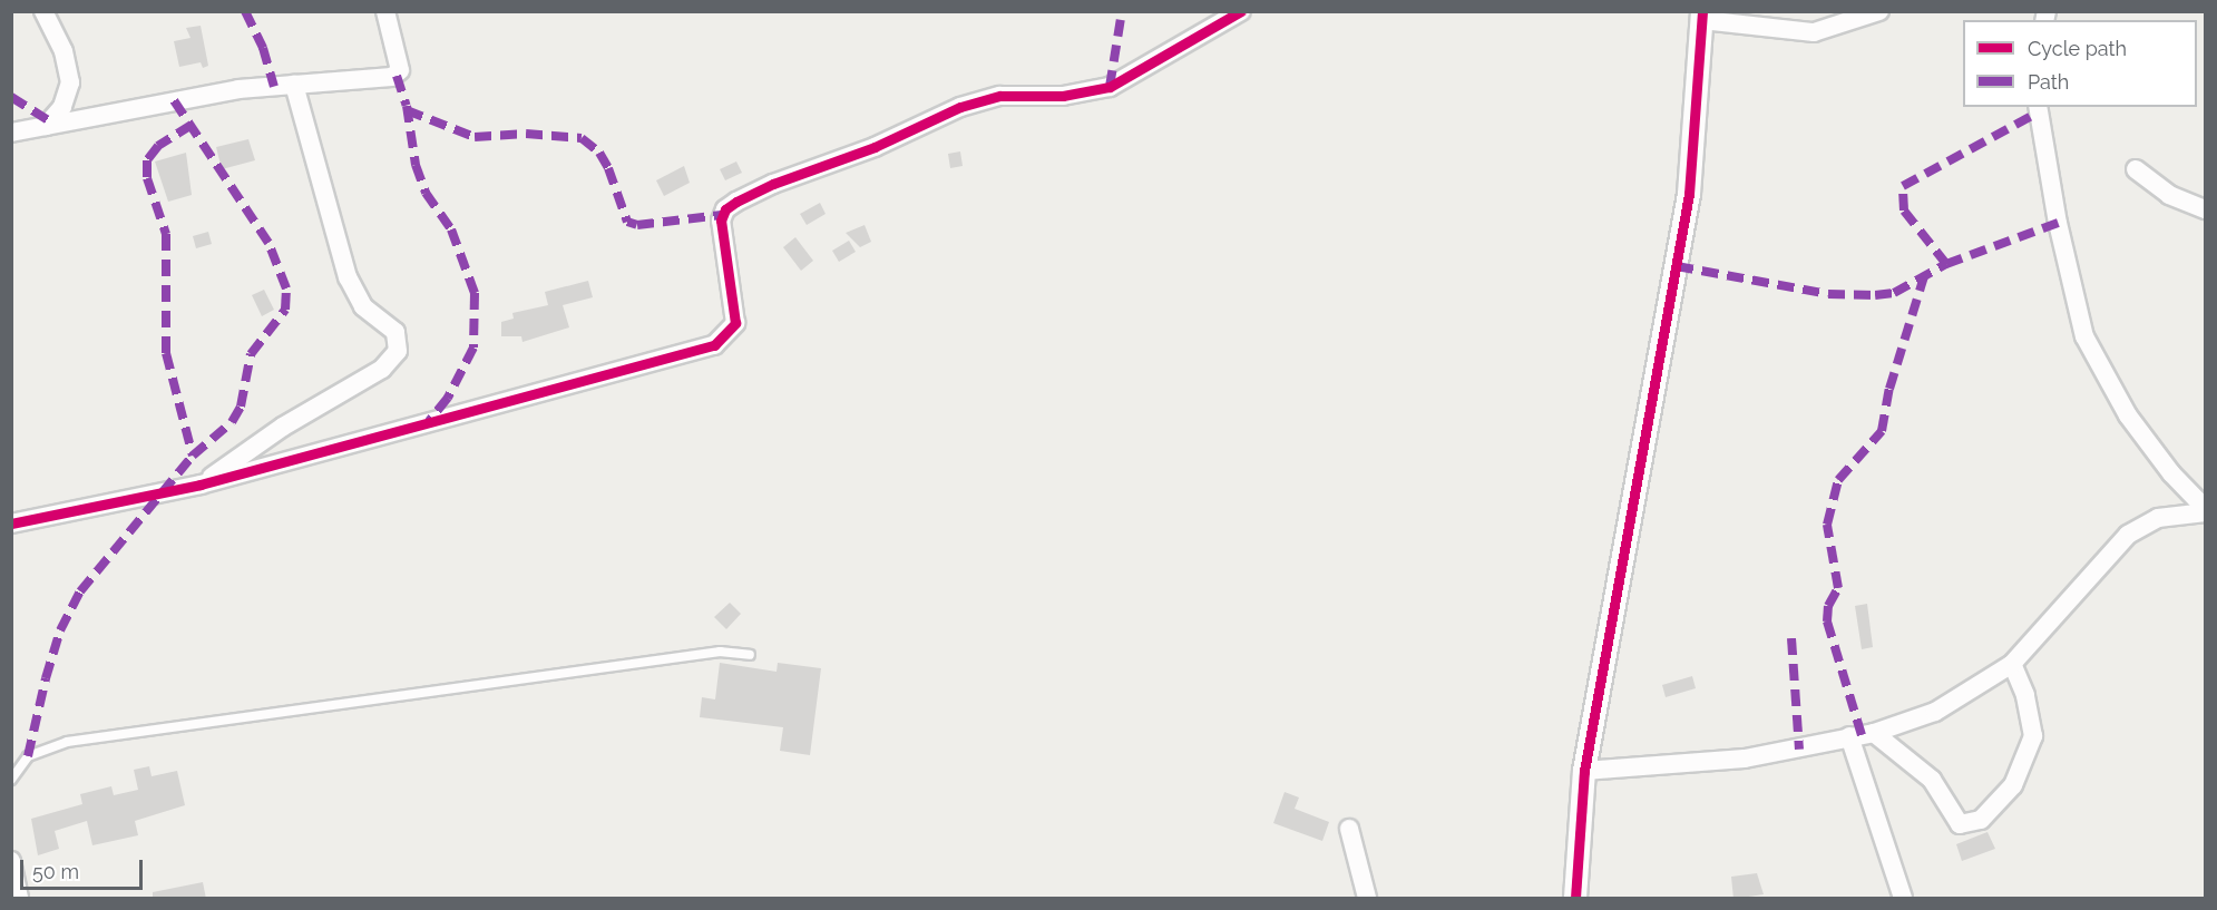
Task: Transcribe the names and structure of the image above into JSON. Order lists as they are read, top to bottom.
{
  "legend": ["Cycle path", "Path"],
  "scale_bar": "50 m"
}
